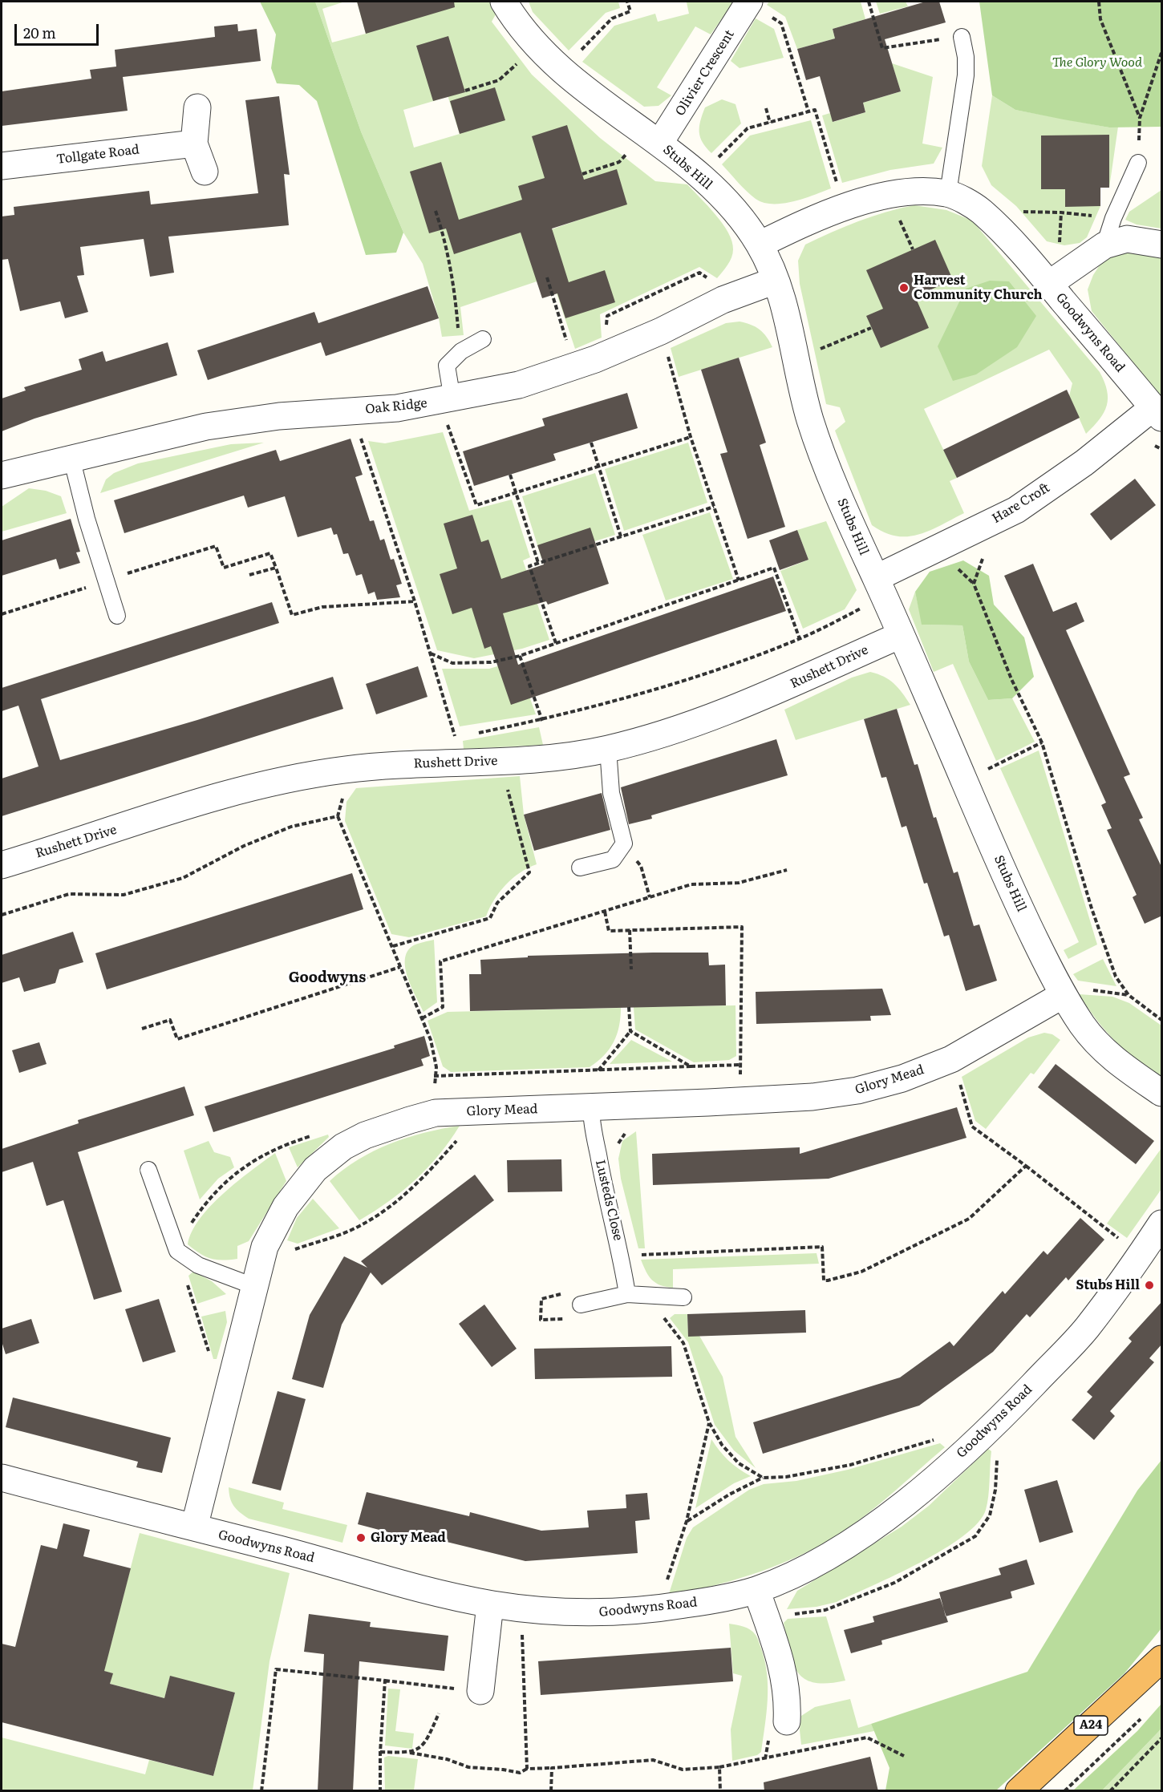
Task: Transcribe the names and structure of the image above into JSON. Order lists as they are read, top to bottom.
{
  "streets": {
    "highway": ["A24"],
    "street": [
      "Olivier Crescent",
      "Tollgate Road",
      "Stubs Hill",
      "Goodwyns Road",
      "Oak Ridge",
      "Hare Croft",
      "Rushett Drive",
      "Glory Mead"
    ],
    "lane": ["Lusteds Close"]
  },
  "crossings": [
    ["Olivier Crescent", "Stubs Hill"],
    ["Stubs Hill", "Goodwyns Road"],
    ["Stubs Hill", "Oak Ridge"],
    ["Stubs Hill", "Hare Croft"],
    ["Stubs Hill", "Rushett Drive"],
    ["Stubs Hill", "Glory Mead"],
    ["Goodwyns Road", "Hare Croft"],
    ["Goodwyns Road", "Glory Mead"],
    ["Glory Mead", "Lusteds Close"]
  ],
  "districts": ["Goodwyns"],
  "parks": ["The Glory Wood"],
  "places": ["Harvest Community Church", "Stubs Hill", "Glory Mead"],
  "scale_bar": "20 m"
}
